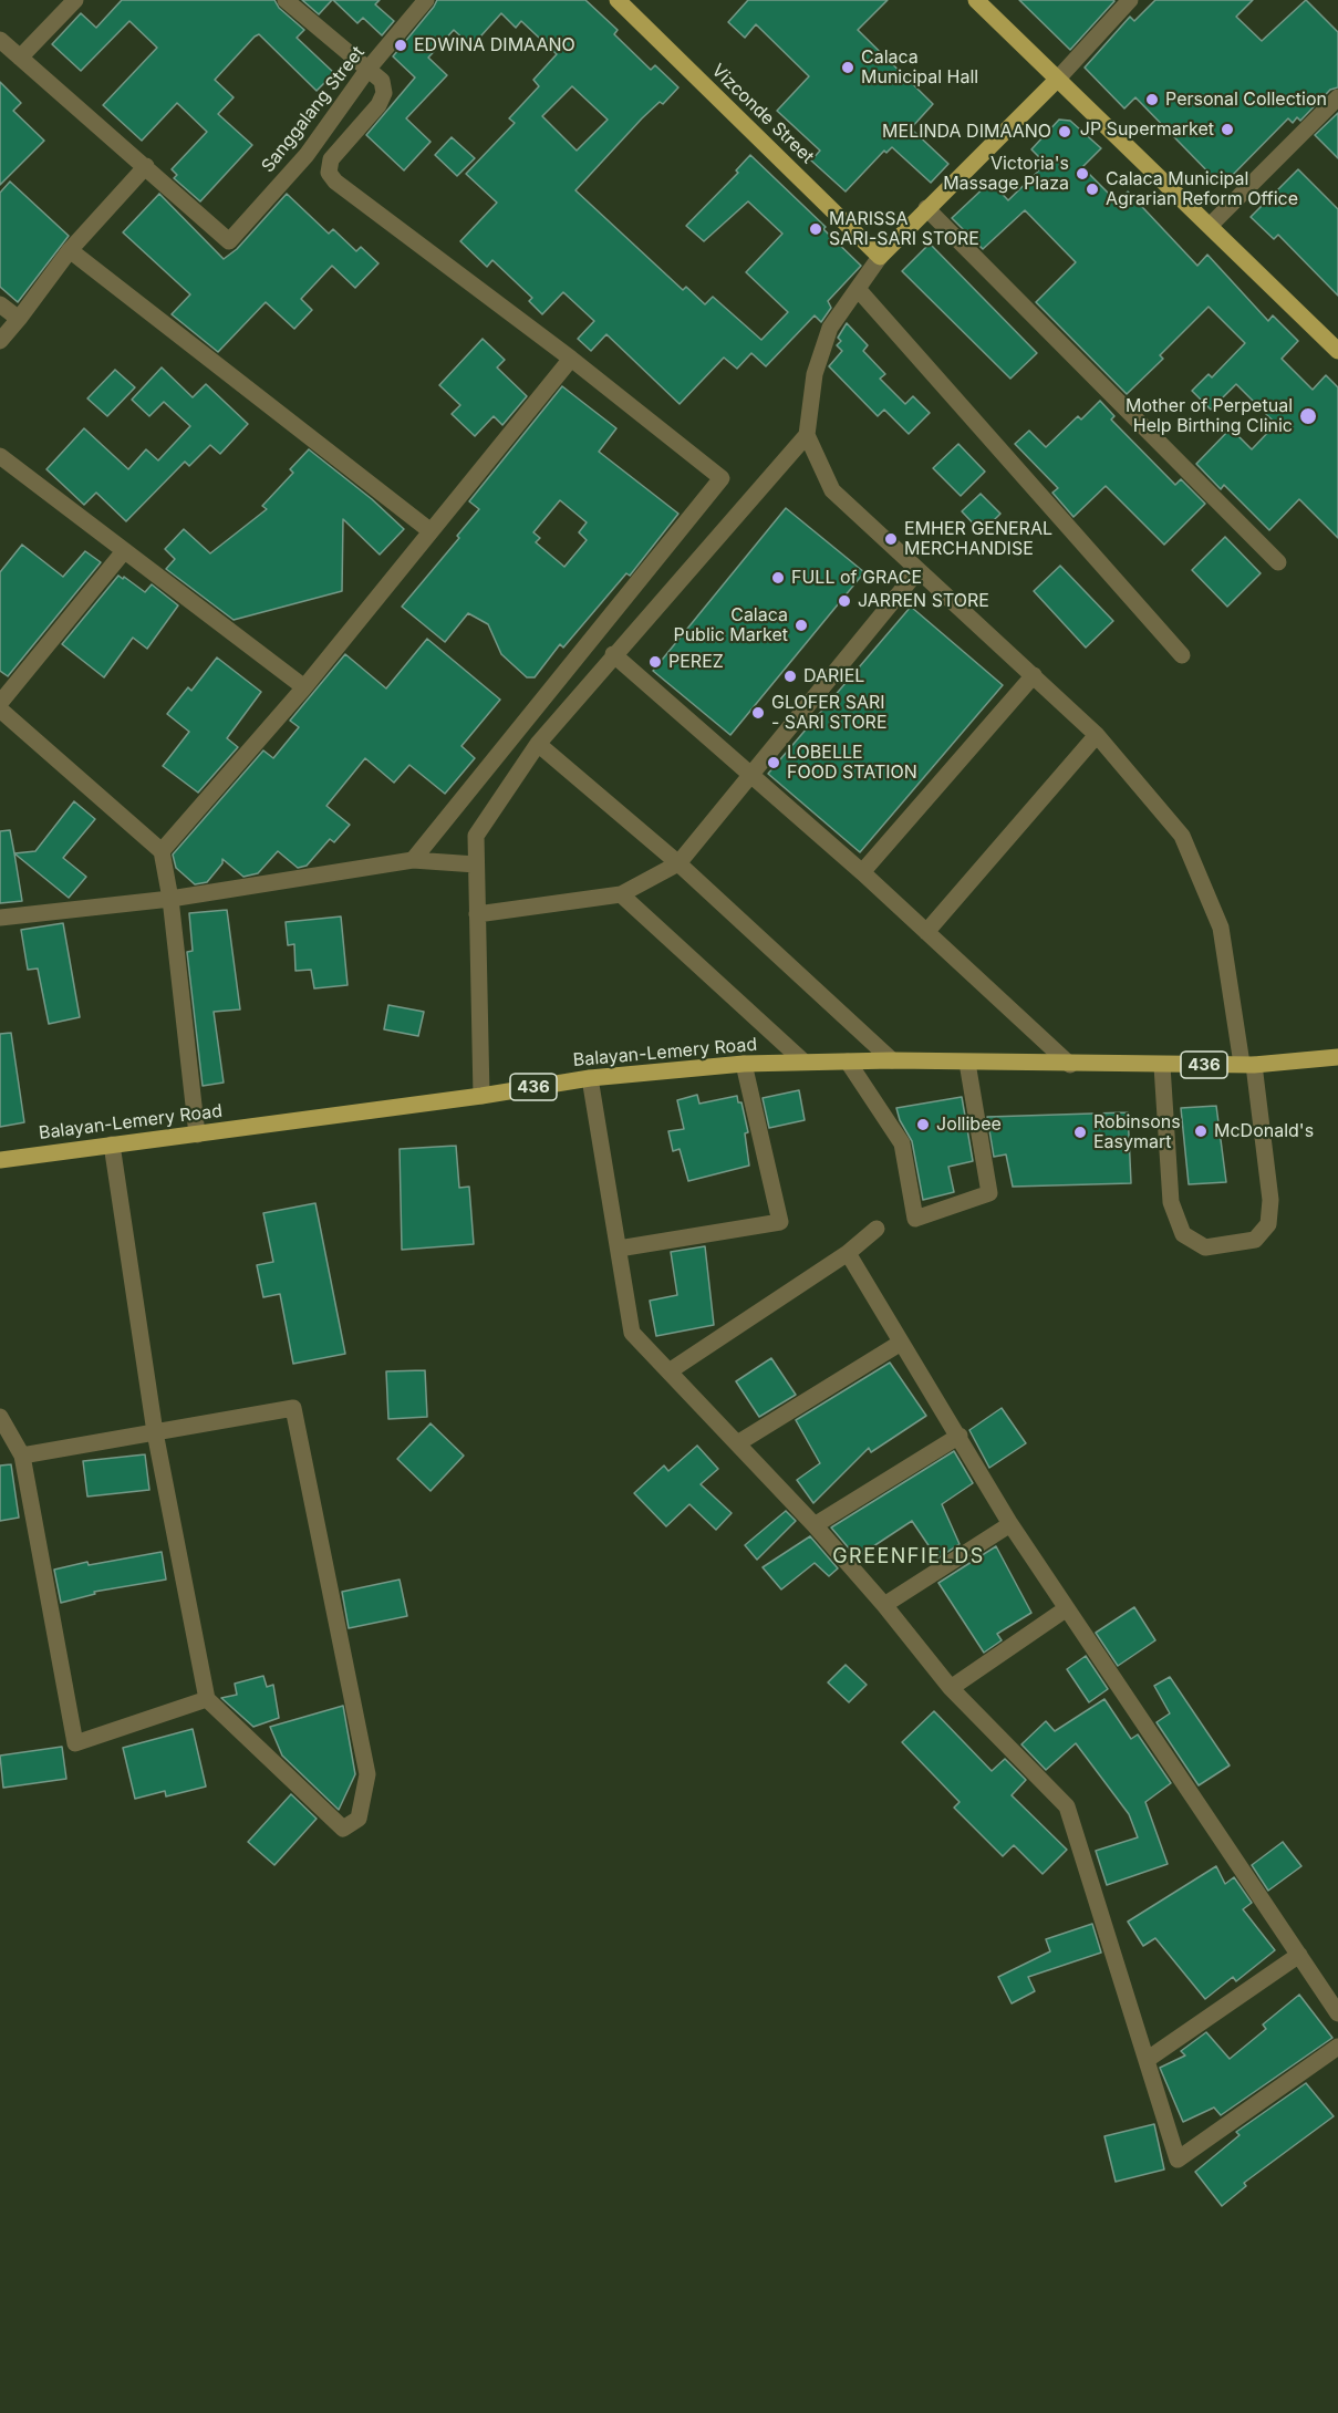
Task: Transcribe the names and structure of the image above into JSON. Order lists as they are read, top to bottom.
{
  "streets": {
    "main road": ["Vizconde Street", "Balayan-Lemery Road", "436"],
    "street": ["Sanggalang Street"]
  },
  "districts": ["GREENFIELDS"],
  "places": [
    "EDWINA DIMAANO",
    "Calaca Municipal Hall",
    "Personal Collection",
    "JP Supermarket",
    "MELINDA DIMAANO",
    "Victoria's Massage Plaza",
    "Calaca Municipal Agrarian Reform Office",
    "MARISSA SARI-SARI STORE",
    "Mother of Perpetual Help Birthing Clinic",
    "EMHER GENERAL MERCHANDISE",
    "FULL of GRACE",
    "JARREN STORE",
    "Calaca Public Market",
    "PEREZ",
    "DARIEL",
    "GLOFER SARI - SARI STORE",
    "LOBELLE FOOD STATION",
    "Jollibee",
    "McDonald's",
    "Robinsons Easymart"
  ]
}
